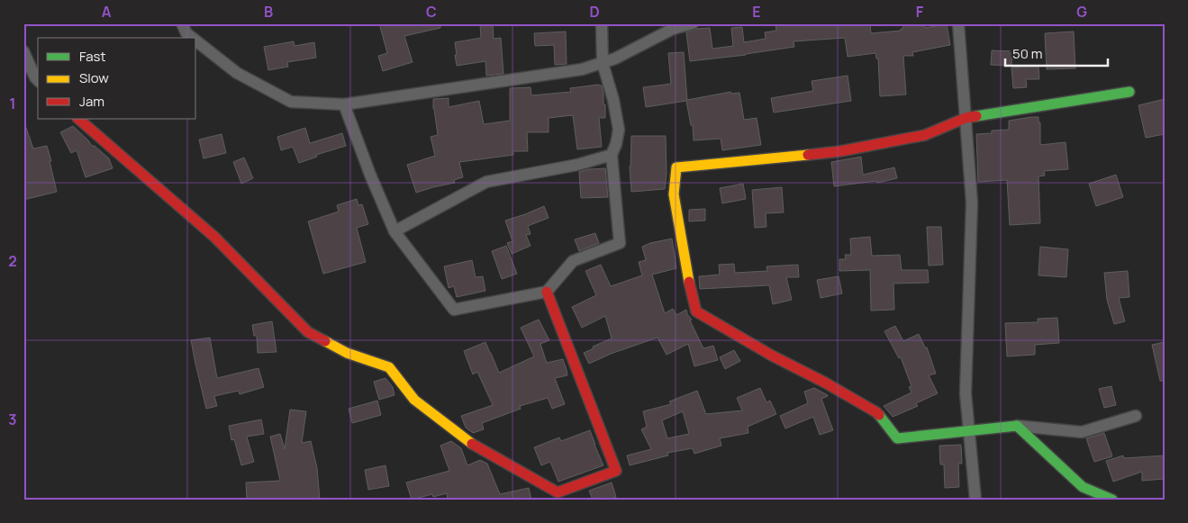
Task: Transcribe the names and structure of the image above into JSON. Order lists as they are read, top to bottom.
{
  "legend": ["Fast", "Slow", "Jam"],
  "scale_bar": "50 m",
  "grid": {
    "columns": [
      "A",
      "B",
      "C",
      "D",
      "E",
      "F",
      "G"
    ],
    "rows": ["1", "2", "3"]
  }
}
